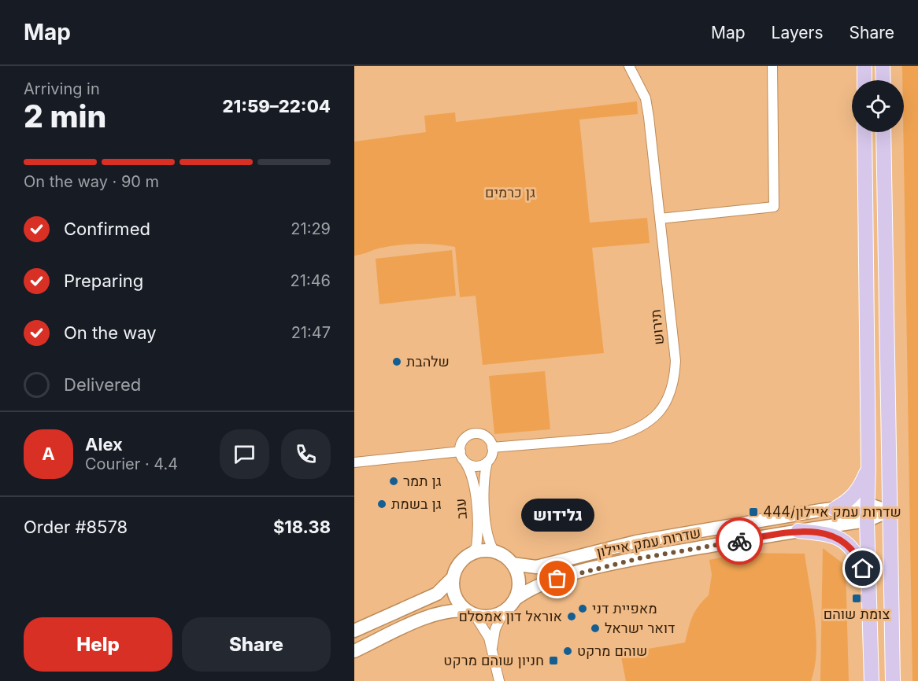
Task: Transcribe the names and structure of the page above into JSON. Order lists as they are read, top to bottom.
{
  "streets": {
    "main road": ["שדרות עמק איילון"],
    "street": ["תירוש", "ענב"]
  },
  "crossings": [
    ["תירוש", "ענב"],
    ["ענב", "שדרות עמק איילון"]
  ],
  "parks": ["גן כרמים"],
  "places": {
    "other": [
      "שלהבת",
      "גן תמר",
      "גן בשמת",
      "גלידוש",
      "מאפיית דני",
      "אוראל דון אמסלם",
      "דואר ישראל",
      "שוהם מרקט"
    ],
    "transit": ["444/שדרות עמק איילון", "צומת שוהם", "חניון שוהם מרקט"]
  },
  "page": {
    "header": "Map",
    "nav": ["Map", "Layers", "Share"],
    "heading": ["2 min", "Arriving in", "21:59–22:04"],
    "panel": [
      "Alex",
      "Courier · 4.4",
      "Order #8578",
      "$18.38"
    ],
    "bar": "On the way · 90 m",
    "list": [
      ["Confirmed", "21:29"],
      ["Preparing", "21:46"],
      ["On the way", "21:47"],
      "Delivered"
    ],
    "round": "A",
    "bubble": "גלידוש",
    "buttons": ["Help", "Share"]
  }
}
